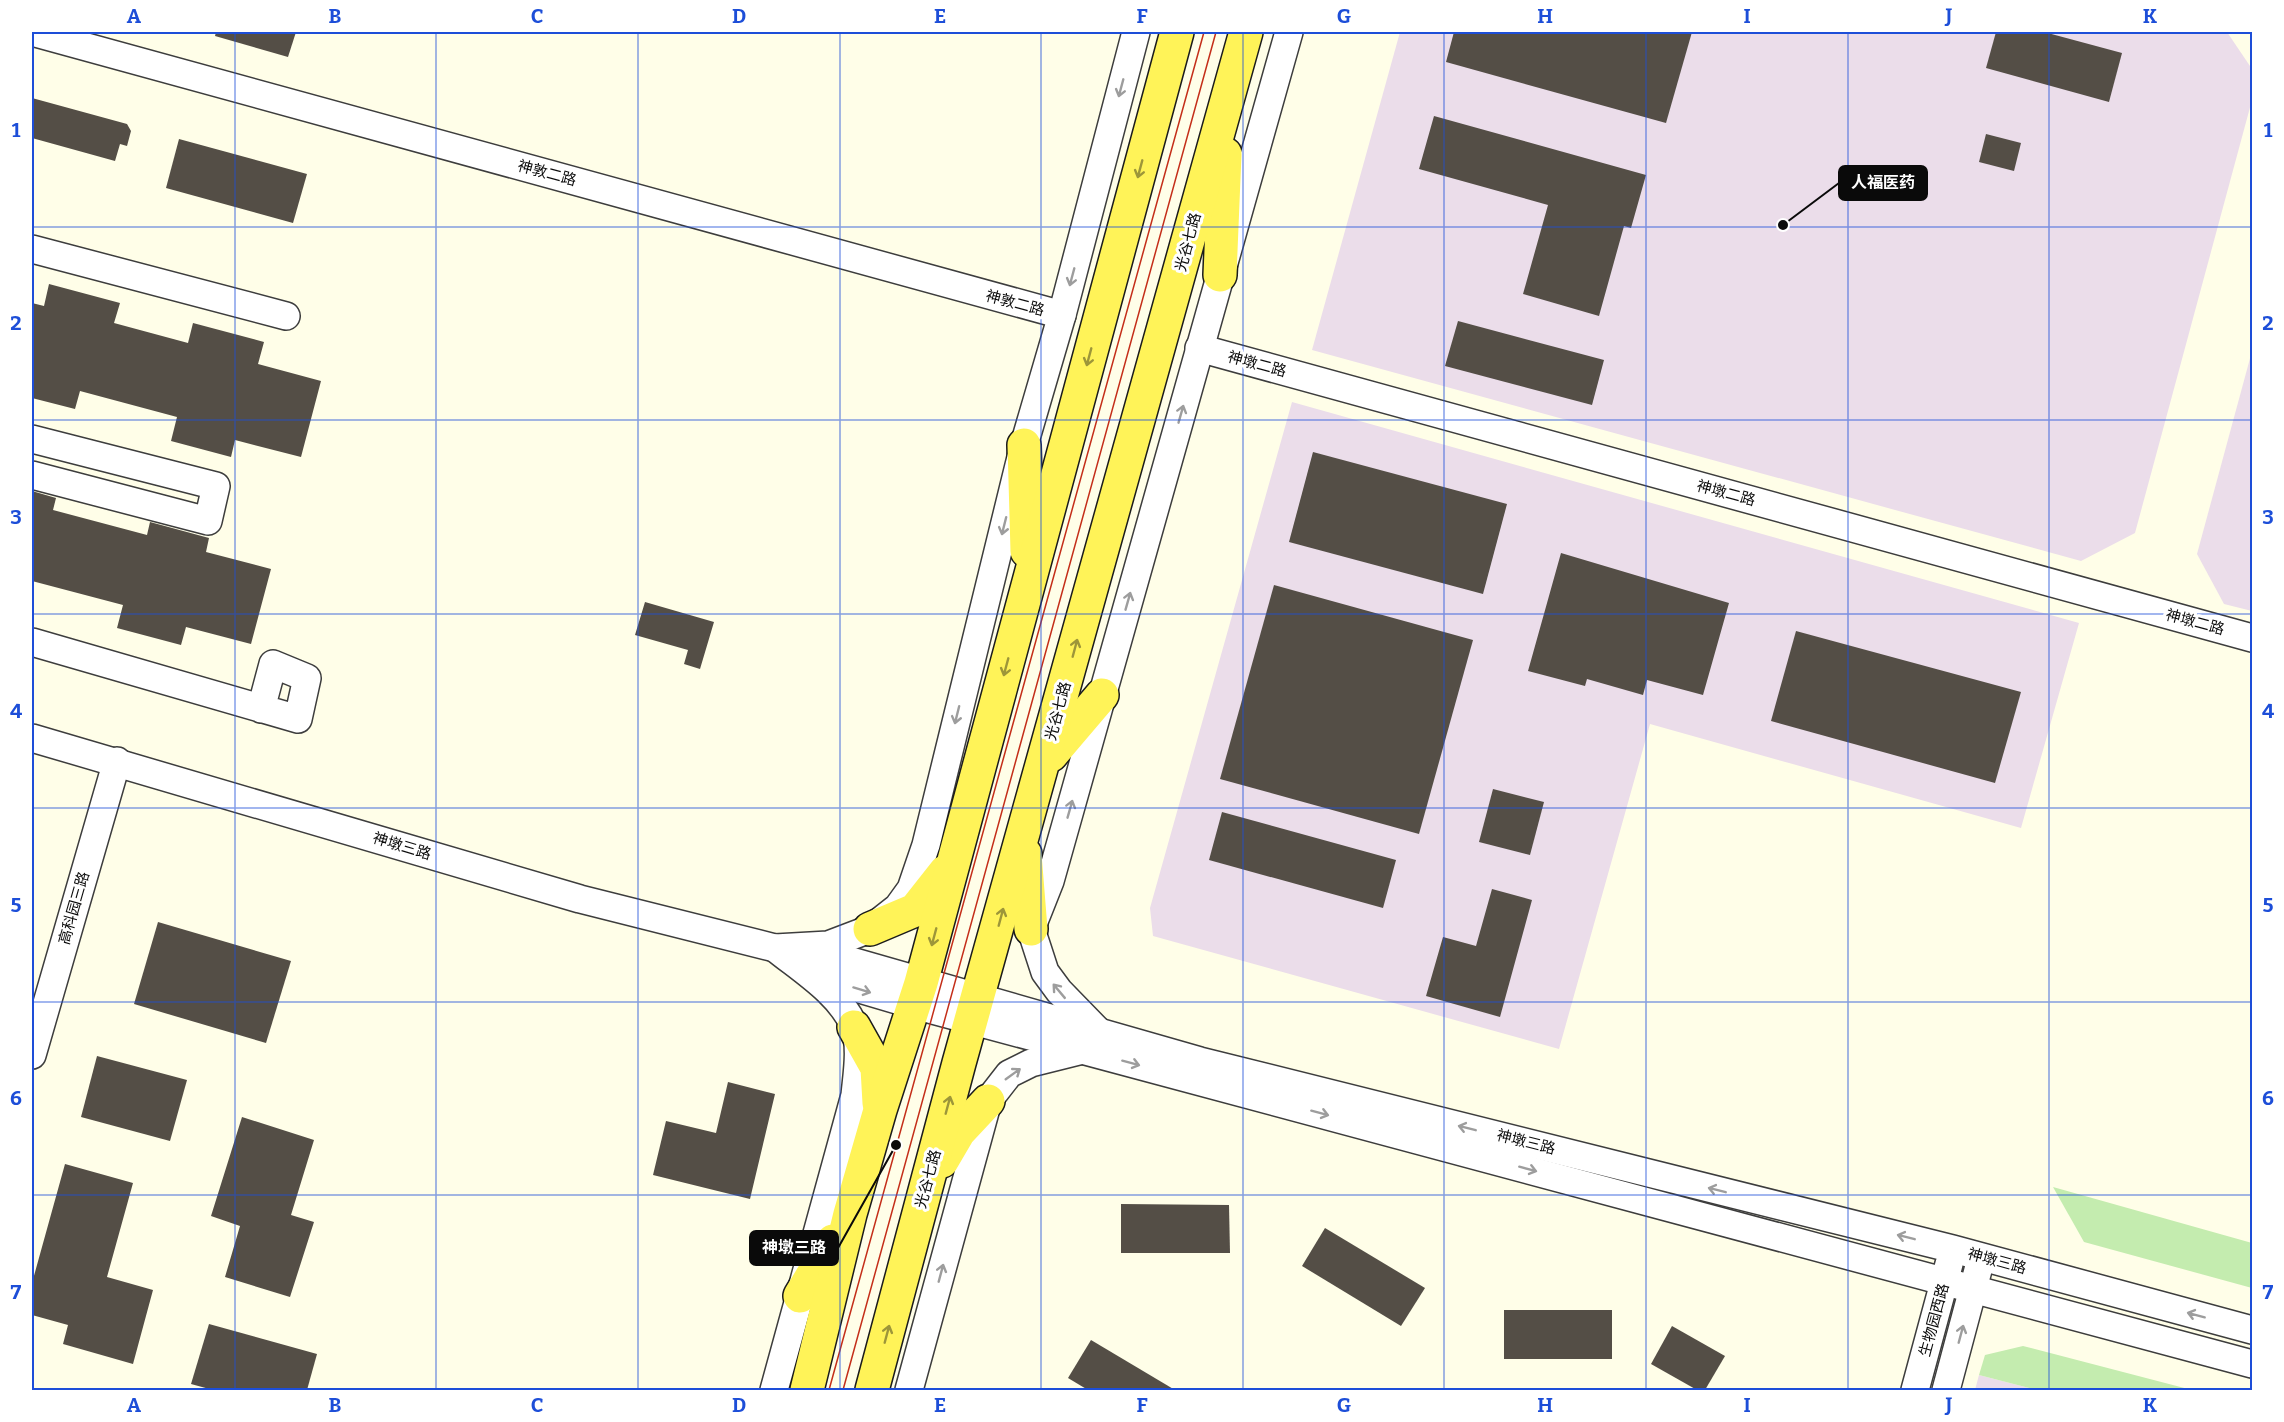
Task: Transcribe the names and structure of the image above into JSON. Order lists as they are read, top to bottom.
{
  "streets": {
    "main road": ["光谷七路"],
    "street": [
      "神敦二路",
      "神墩二路",
      "神墩三路",
      "高科园三路",
      "生物园西路"
    ]
  },
  "crossings": [
    ["光谷七路", "神墩三路"],
    ["神墩三路", "高科园三路"],
    ["神墩三路", "生物园西路"]
  ],
  "places": ["人福医药", "神墩三路"],
  "grid": {
    "columns": [
      "A",
      "B",
      "C",
      "D",
      "E",
      "F",
      "G",
      "H",
      "I",
      "J",
      "K"
    ],
    "rows": [
      "1",
      "2",
      "3",
      "4",
      "5",
      "6",
      "7"
    ]
  }
}
